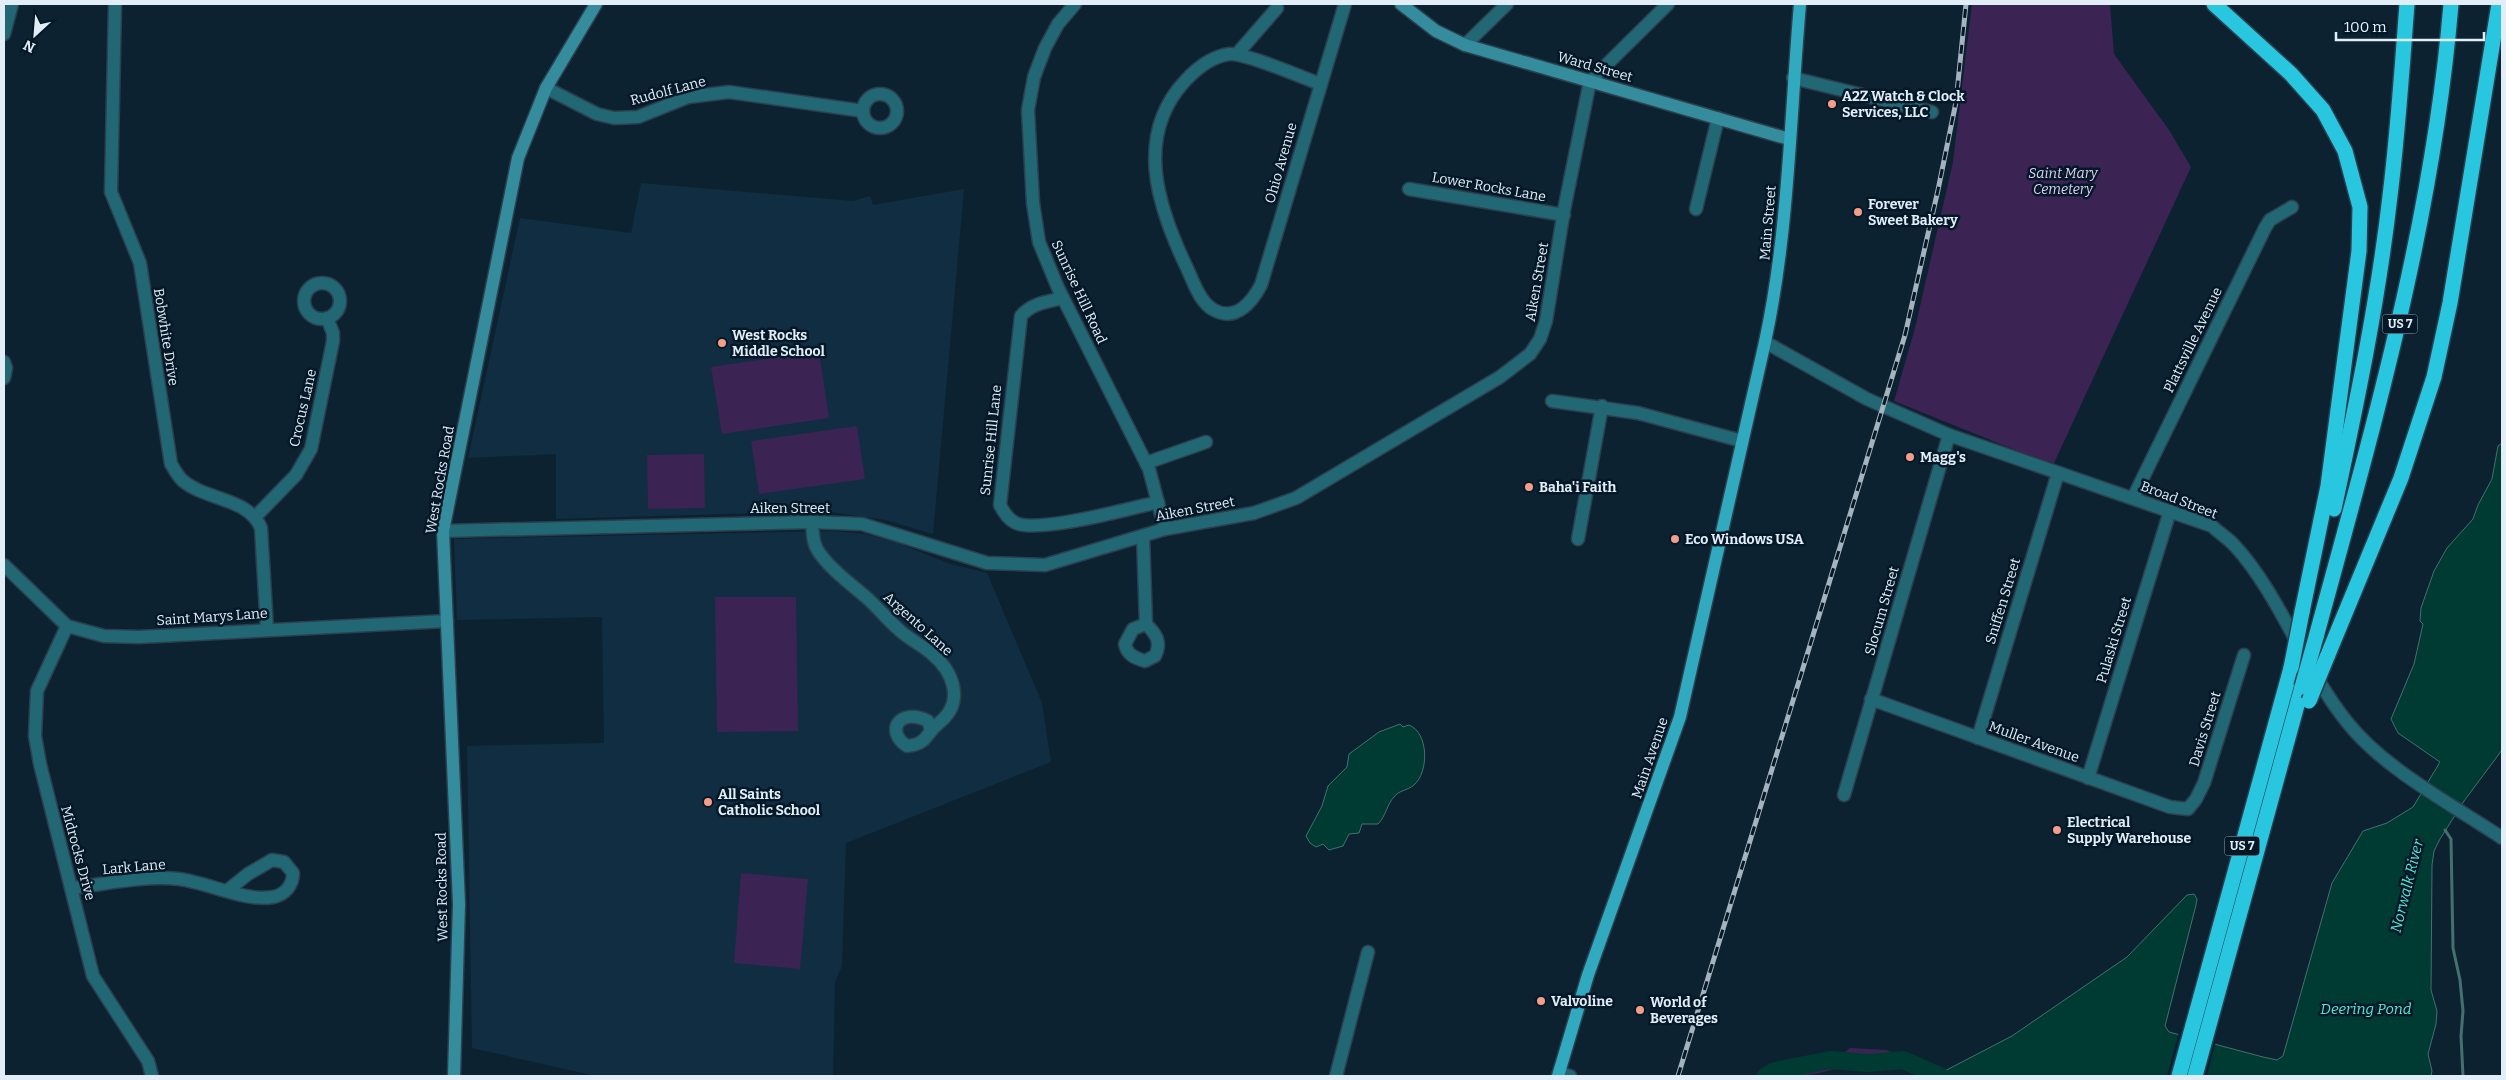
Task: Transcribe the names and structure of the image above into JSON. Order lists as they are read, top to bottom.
{
  "streets": {
    "highway": ["US 7"],
    "main road": [
      "Ward Street",
      "Main Street",
      "West Rocks Road",
      "Main Avenue"
    ],
    "street": [
      "Rudolf Lane",
      "Ohio Avenue",
      "Lower Rocks Lane",
      "Aiken Street",
      "Sunrise Hill Road",
      "Bobwhite Drive",
      "Plattsville Avenue",
      "Crocus Lane",
      "Sunrise Hill Lane",
      "Broad Street",
      "Sniffen Street",
      "Slocum Street",
      "Saint Marys Lane",
      "Argento Lane",
      "Pulaski Street",
      "Davis Street",
      "Muller Avenue",
      "Midrocks Drive",
      "Lark Lane"
    ]
  },
  "crossings": [
    ["Ward Street", "Main Street"],
    ["Ward Street", "Aiken Street"],
    ["Rudolf Lane", "West Rocks Road"],
    ["Lower Rocks Lane", "Aiken Street"],
    ["Main Street", "Broad Street"],
    ["Main Street", "Main Avenue"],
    ["Aiken Street", "Sunrise Hill Road"],
    ["Aiken Street", "West Rocks Road"],
    ["Aiken Street", "Argento Lane"],
    ["Sunrise Hill Road", "Sunrise Hill Lane"],
    ["Bobwhite Drive", "Crocus Lane"],
    ["Plattsville Avenue", "Broad Street"],
    ["West Rocks Road", "Saint Marys Lane"],
    ["Broad Street", "Sniffen Street"],
    ["Broad Street", "Slocum Street"],
    ["Broad Street", "Pulaski Street"],
    ["Sniffen Street", "Muller Avenue"],
    ["Slocum Street", "Muller Avenue"],
    ["Saint Marys Lane", "Midrocks Drive"],
    ["Pulaski Street", "Muller Avenue"],
    ["Davis Street", "Muller Avenue"],
    ["Midrocks Drive", "Lark Lane"]
  ],
  "water": ["Norwalk River", "Deering Pond"],
  "parks": ["Saint Mary Cemetery"],
  "places": [
    "A2Z Watch & Clock Services, LLC",
    "Forever Sweet Bakery",
    "West Rocks Middle School",
    "Magg's",
    "Baha'i Faith",
    "Eco Windows USA",
    "All Saints Catholic School",
    "Electrical Supply Warehouse",
    "Valvoline",
    "World of Beverages"
  ],
  "scale_bar": "100 m",
  "north": "bottom left"
}
